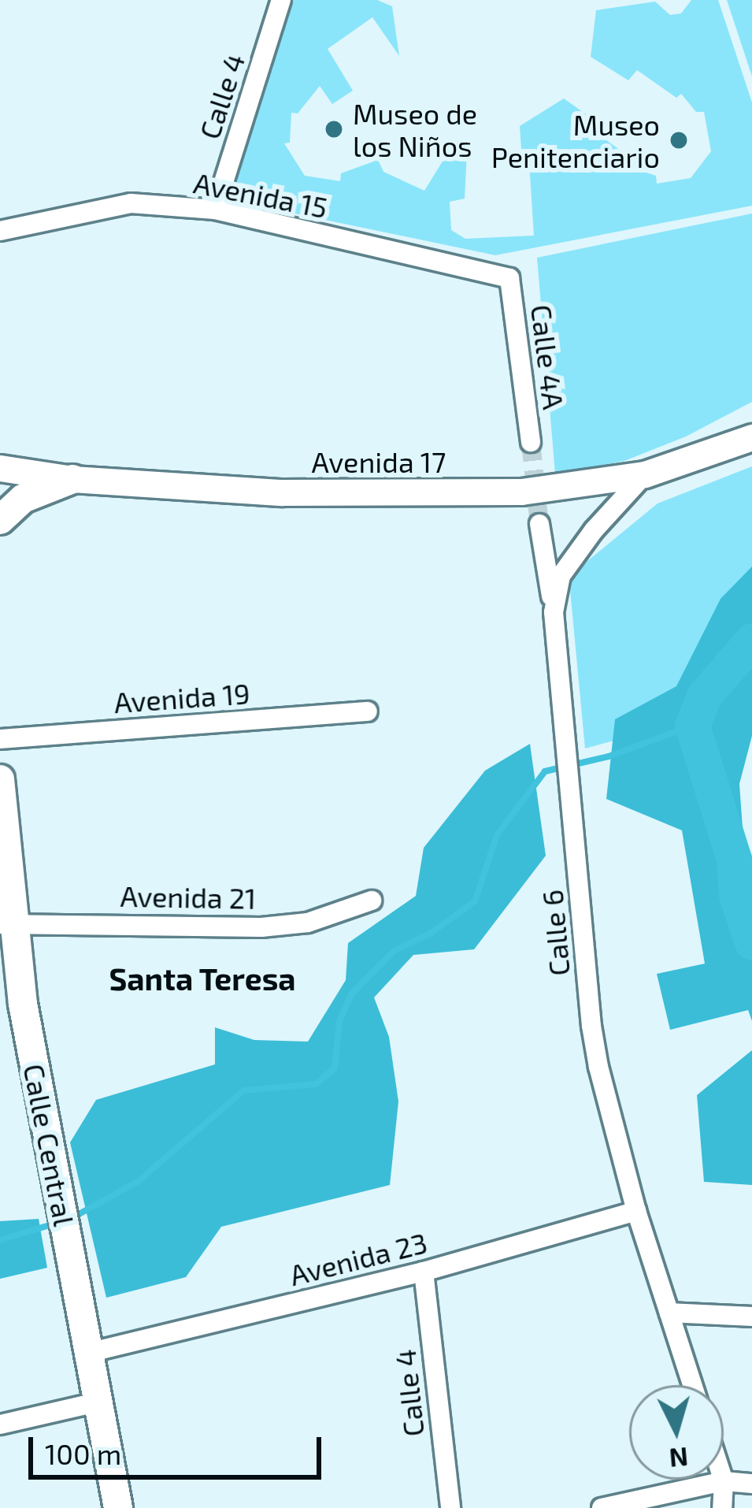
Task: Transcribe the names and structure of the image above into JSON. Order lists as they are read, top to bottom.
{
  "streets": {
    "main road": ["Avenida 17", "Calle Central"],
    "street": [
      "Calle 4",
      "Avenida 15",
      "Calle 4A",
      "Avenida 19",
      "Avenida 21",
      "Calle 6",
      "Avenida 23"
    ]
  },
  "crossings": [
    ["Calle 4", "Avenida 15"],
    ["Calle 4", "Avenida 23"],
    ["Avenida 15", "Calle 4A"],
    ["Avenida 17", "Calle 6"],
    ["Avenida 21", "Calle Central"],
    ["Calle 6", "Avenida 23"],
    ["Calle Central", "Avenida 23"]
  ],
  "districts": ["Santa Teresa"],
  "places": ["Museo de los Niños", "Museo Penitenciario"],
  "scale_bar": "100 m",
  "north": "bottom"
}
